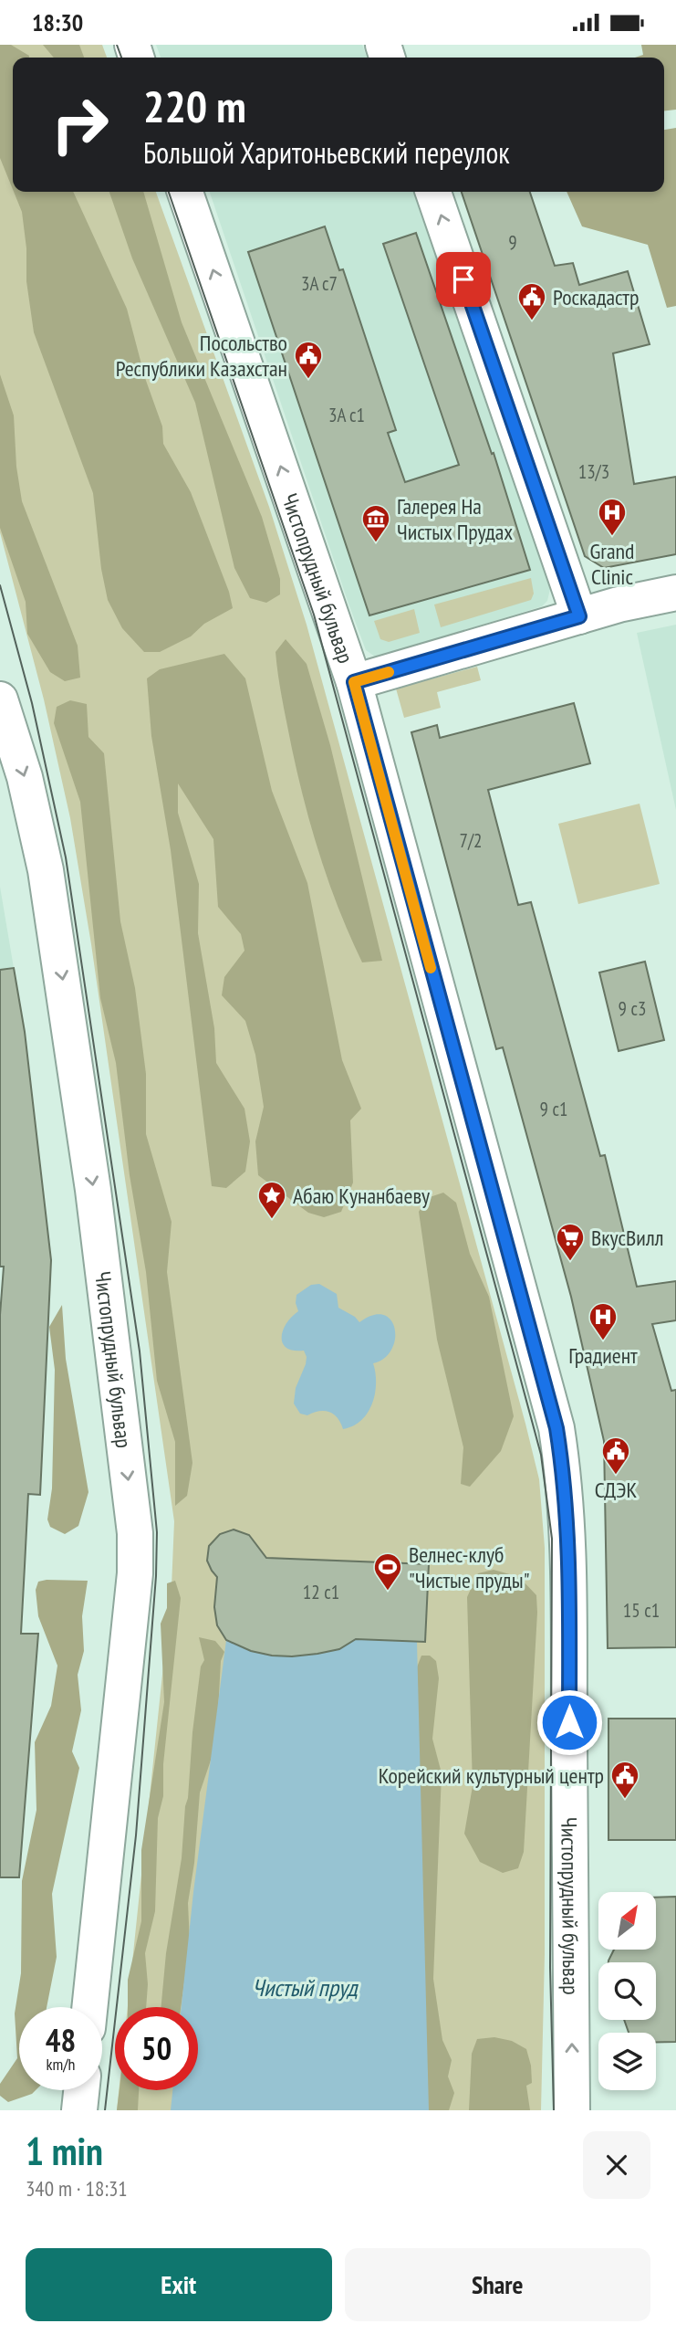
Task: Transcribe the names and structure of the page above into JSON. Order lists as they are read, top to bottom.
{
  "streets": {
    "main road": ["Чистопрудный бульвар"]
  },
  "water": ["Чистый пруд"],
  "places": {
    "public building": [
      "Роскадастр",
      "Посольство Республики Казахстан",
      "СДЭК",
      "Корейский культурный центр"
    ],
    "hospital": ["Grand Clinic", "Градиент"],
    "museum": ["Галерея На Чистых Прудах"],
    "place": ["Абаю Кунанбаеву"],
    "supermarket": ["ВкусВилл"],
    "sports": ["Велнес-клуб \"Чистые пруды\""]
  },
  "house_numbers": [
    "9",
    "3А с7",
    "3А с1",
    "13/3",
    "7/2",
    "9 с3",
    "9 с1",
    "12 с1",
    "15 с1"
  ],
  "north": "top right",
  "page": {
    "status": "18:30",
    "turn": ["220 m", "Большой Харитоньевский переулок"],
    "speed": "48 km/h",
    "limit": "50",
    "heading": ["1 min", "340 m · 18:31"],
    "buttons": ["Exit", "Share"]
  }
}
